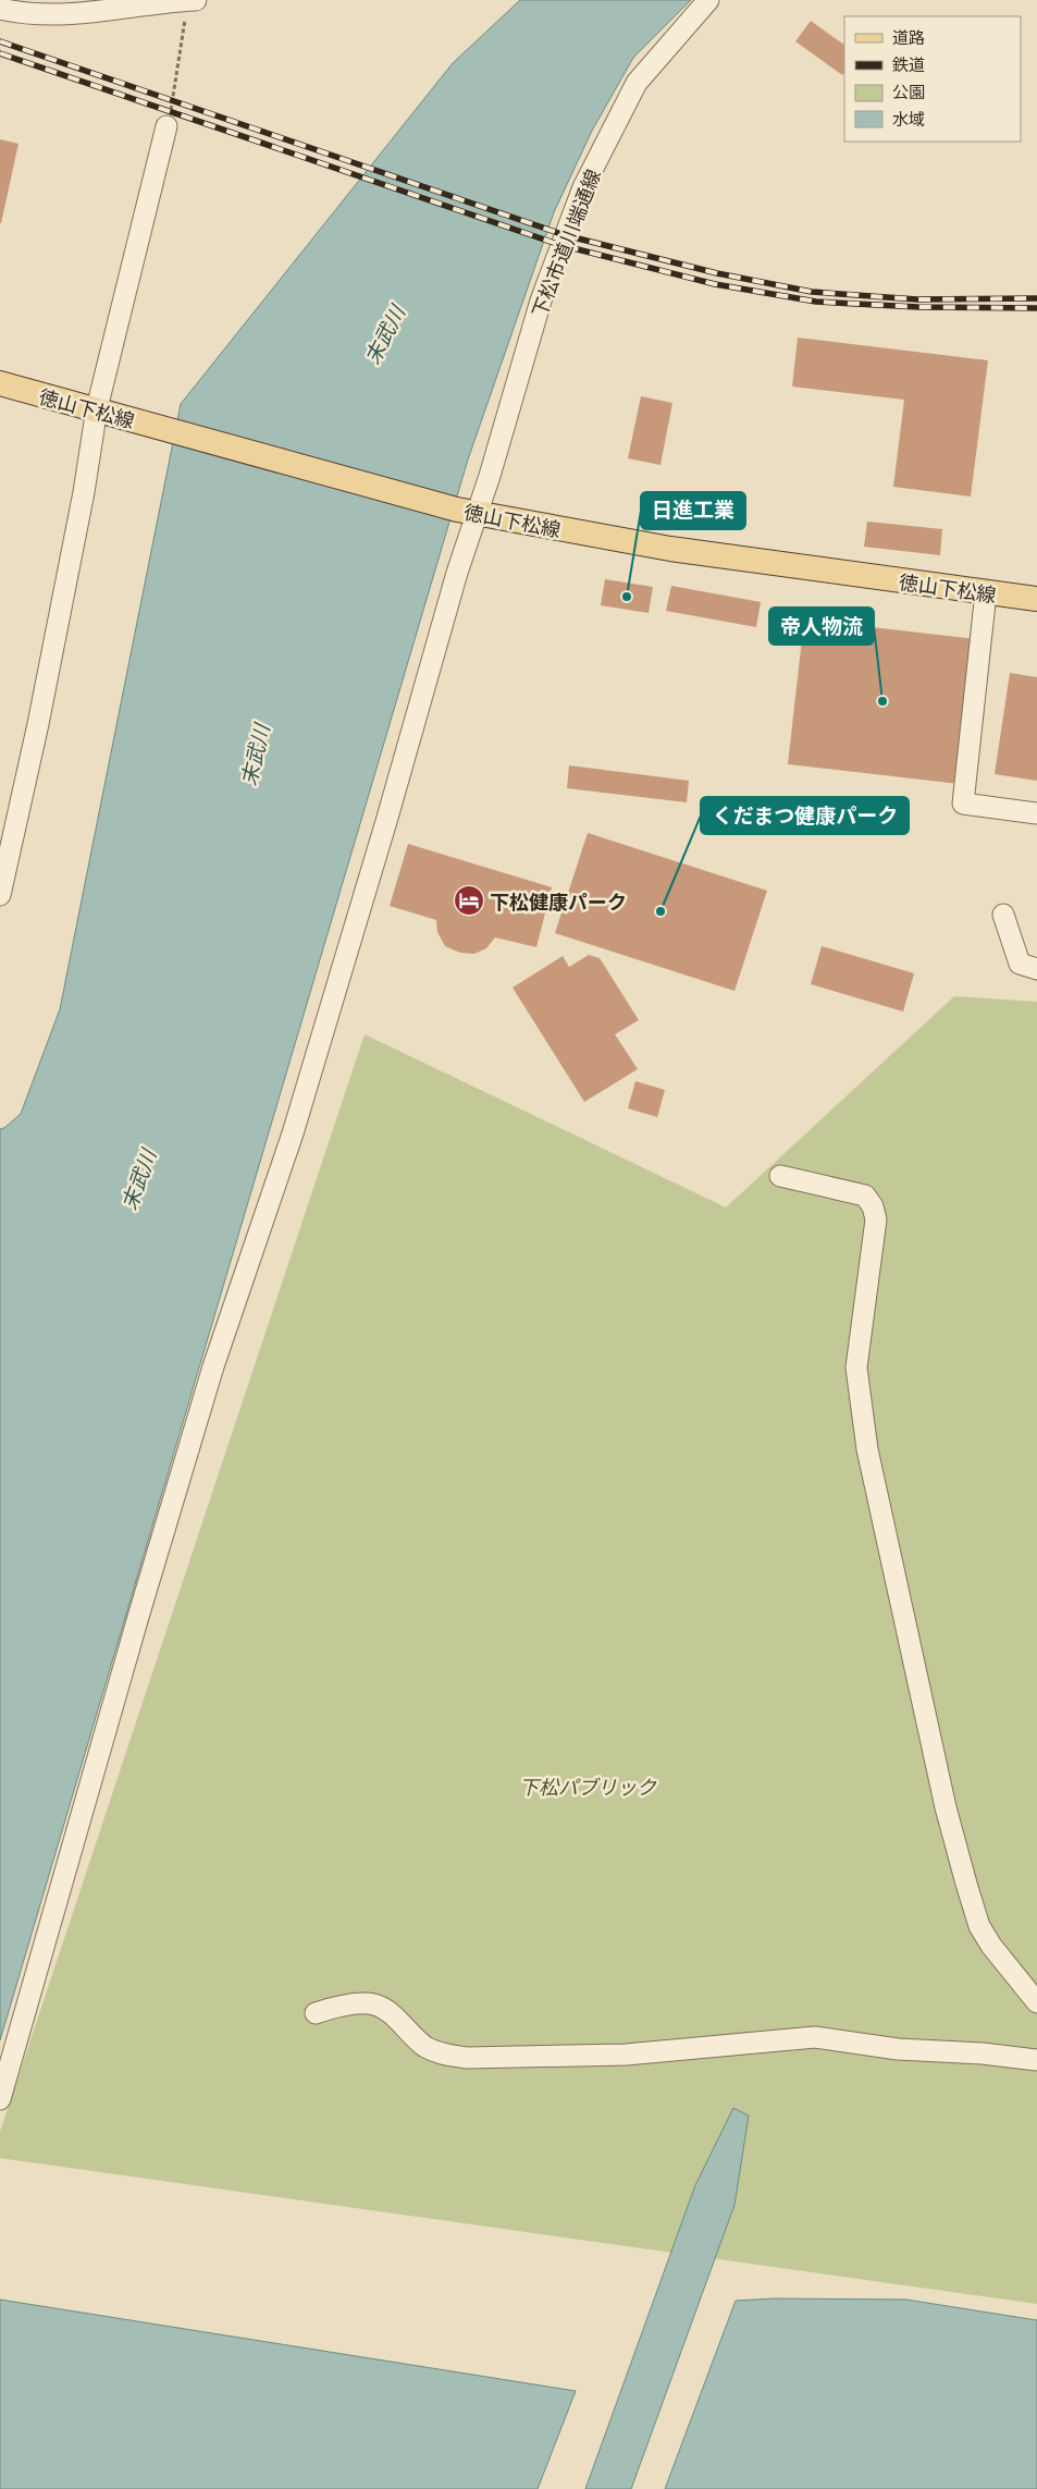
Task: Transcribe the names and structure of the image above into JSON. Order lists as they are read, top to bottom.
{
  "streets": {
    "main road": ["徳山下松線"],
    "street": ["下松市道川端通線"]
  },
  "crossings": [
    ["下松市道川端通線", "徳山下松線"]
  ],
  "water": ["末武川"],
  "parks": ["下松パブリック"],
  "places": {
    "other": ["日進工業", "帝人物流", "くだまつ健康パーク"],
    "hotel": ["下松健康パーク"]
  },
  "legend": [
    "道路",
    "鉄道",
    "公園",
    "水域"
  ]
}
